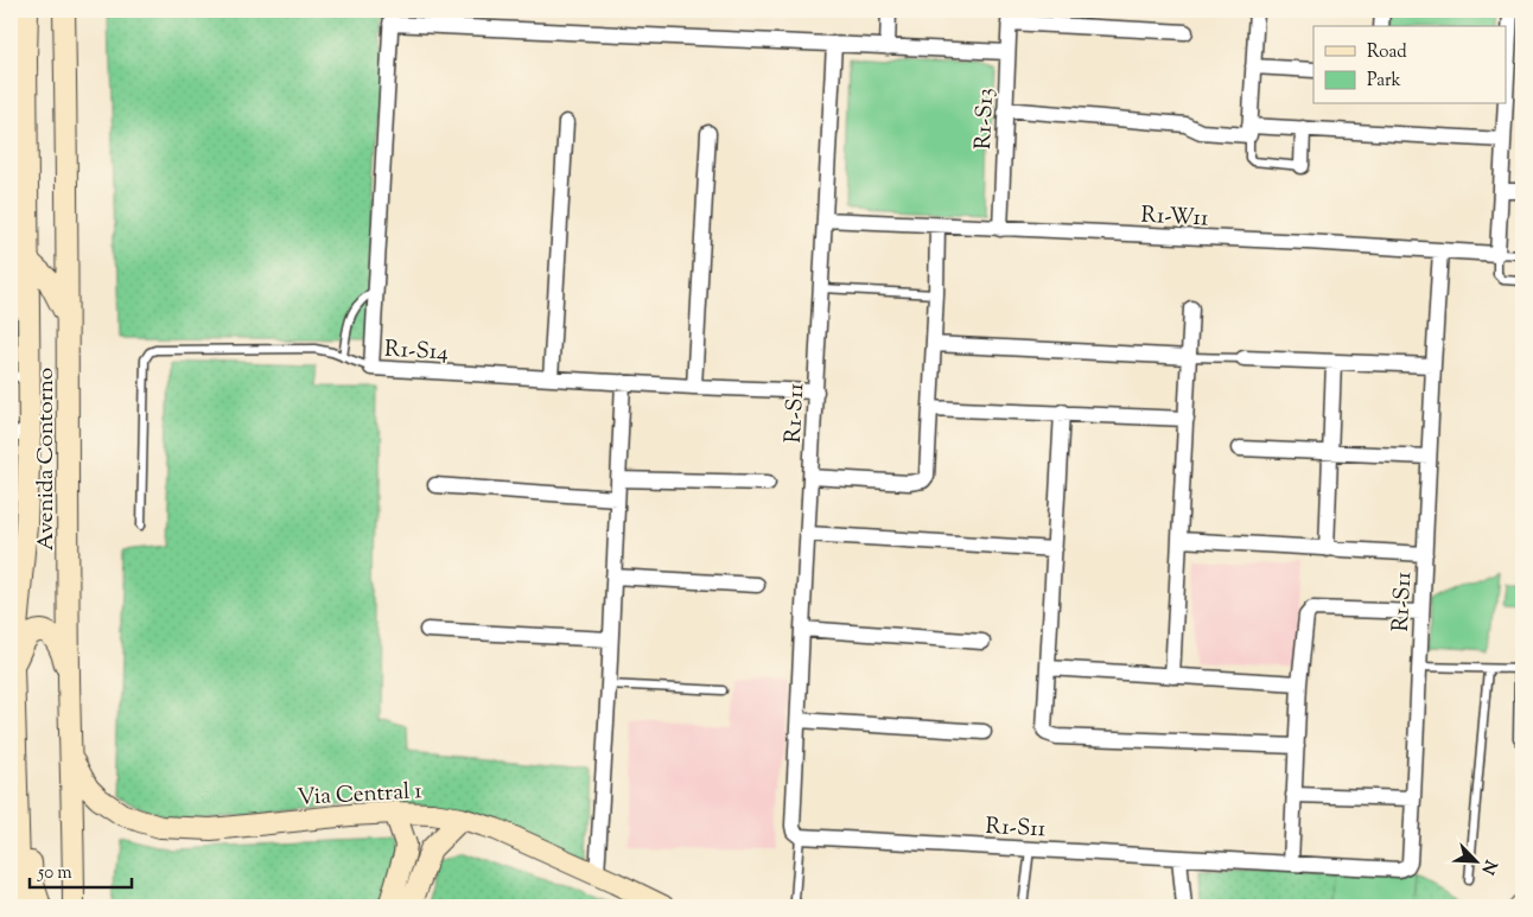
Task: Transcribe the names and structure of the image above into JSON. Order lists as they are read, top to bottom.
{
  "streets": {
    "main road": ["Avenida Contorno", "Via Central 1"],
    "street": [
      "R1-S13",
      "R1-W11",
      "R1-S14",
      "R1-S11"
    ]
  },
  "crossings": [
    ["R1-S13", "R1-W11"],
    ["R1-W11", "R1-S11"],
    ["R1-S14", "R1-S11"],
    ["Avenida Contorno", "Via Central 1"]
  ],
  "legend": ["Road", "Park"],
  "scale_bar": "50 m",
  "north": "bottom right"
}
